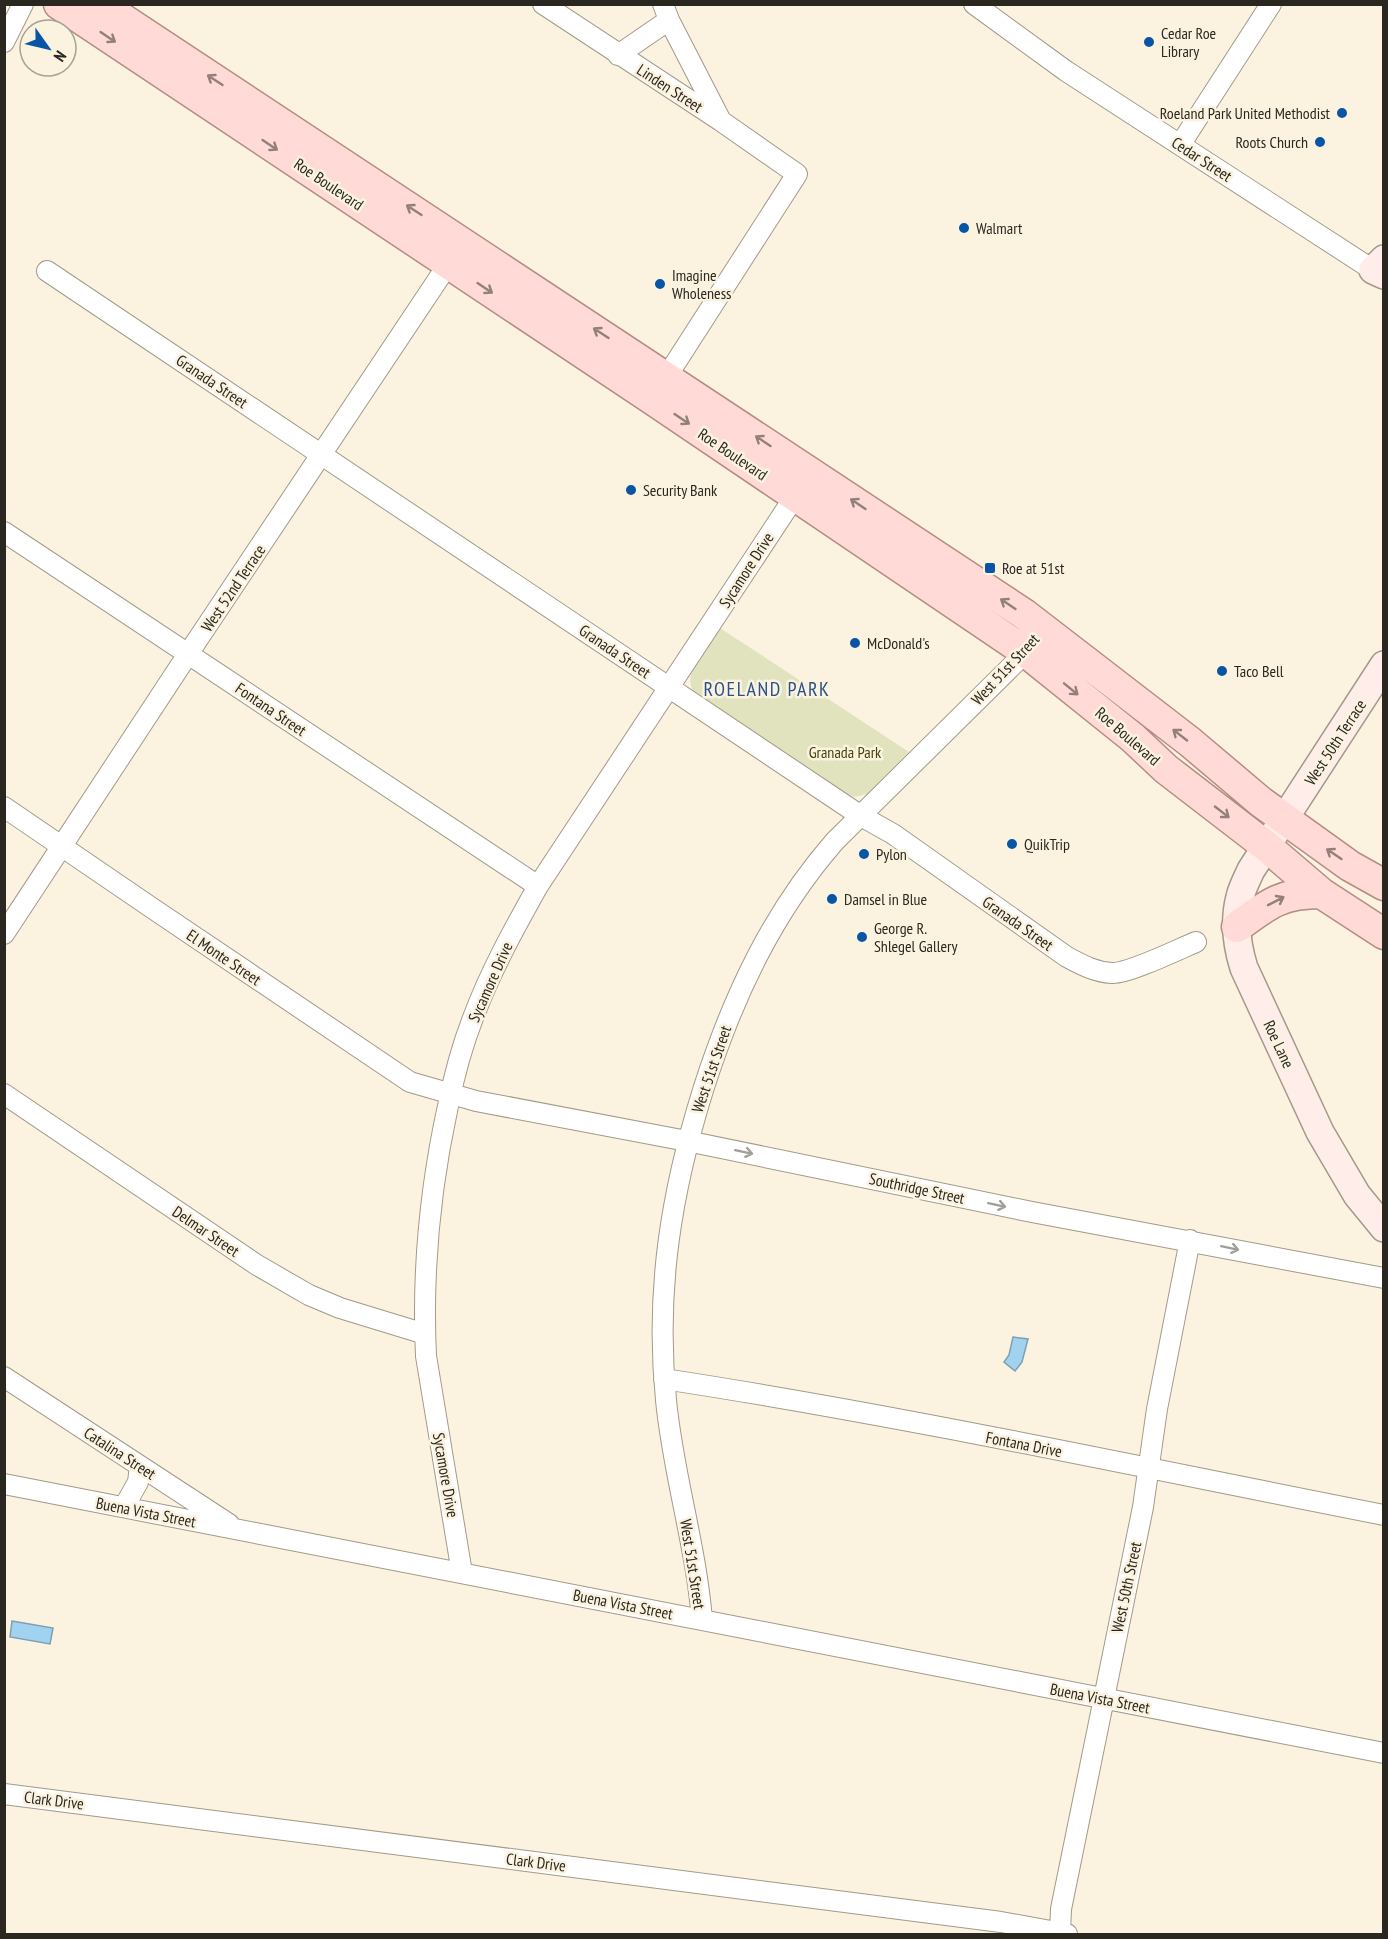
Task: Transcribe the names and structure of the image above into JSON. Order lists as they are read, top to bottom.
{
  "streets": {
    "main road": ["Roe Boulevard"],
    "street": [
      "Linden Street",
      "Cedar Street",
      "Granada Street",
      "Sycamore Drive",
      "West 52nd Terrace",
      "West 51st Street",
      "Fontana Street",
      "West 50th Terrace",
      "El Monte Street",
      "Roe Lane",
      "Southridge Street",
      "Delmar Street",
      "Fontana Drive",
      "Catalina Street",
      "Buena Vista Street",
      "West 50th Street",
      "Clark Drive"
    ]
  },
  "crossings": [
    ["Linden Street", "Roe Boulevard"],
    ["Roe Boulevard", "Sycamore Drive"],
    ["Roe Boulevard", "West 52nd Terrace"],
    ["Roe Boulevard", "West 51st Street"],
    ["Roe Boulevard", "West 50th Terrace"],
    ["Roe Boulevard", "Roe Lane"],
    ["Granada Street", "Sycamore Drive"],
    ["Granada Street", "West 52nd Terrace"],
    ["Granada Street", "West 51st Street"],
    ["Sycamore Drive", "Fontana Street"],
    ["Sycamore Drive", "El Monte Street"],
    ["Sycamore Drive", "Southridge Street"],
    ["Sycamore Drive", "Delmar Street"],
    ["Sycamore Drive", "Buena Vista Street"],
    ["West 52nd Terrace", "Fontana Street"],
    ["West 52nd Terrace", "El Monte Street"],
    ["West 51st Street", "Southridge Street"],
    ["West 51st Street", "Fontana Drive"],
    ["West 51st Street", "Buena Vista Street"],
    ["West 50th Terrace", "Roe Lane"],
    ["El Monte Street", "Southridge Street"],
    ["Southridge Street", "West 50th Street"],
    ["Fontana Drive", "West 50th Street"],
    ["Catalina Street", "Buena Vista Street"],
    ["Buena Vista Street", "West 50th Street"],
    ["West 50th Street", "Clark Drive"]
  ],
  "one_way": ["Southridge Street"],
  "districts": ["ROELAND PARK"],
  "parks": ["Granada Park"],
  "places": {
    "other": [
      "Cedar Roe Library",
      "Roeland Park United Methodist",
      "Roots Church",
      "Walmart",
      "Imagine Wholeness",
      "Security Bank",
      "McDonald's",
      "Taco Bell",
      "QuikTrip",
      "Pylon",
      "Damsel in Blue",
      "George R. Shlegel Gallery"
    ],
    "transit": ["Roe at 51st"]
  },
  "north": "bottom right"
}
